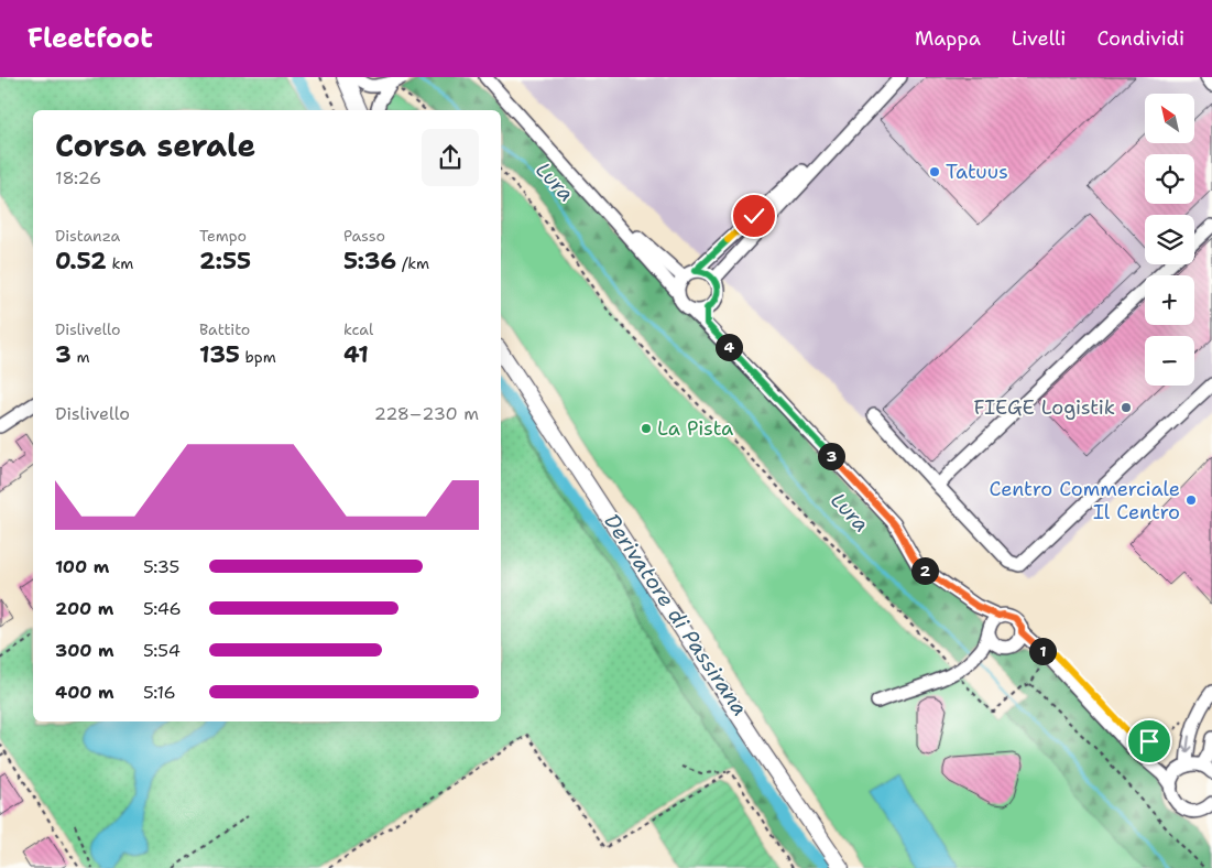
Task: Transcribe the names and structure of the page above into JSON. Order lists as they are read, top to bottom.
{
  "water": ["Lura", "Derivatore di Passirana"],
  "places": [
    "Tatuus",
    "FIEGE Logistik",
    "La Pista",
    "Centro Commerciale Il Centro"
  ],
  "north": "top left",
  "page": {
    "header": "Fleetfoot",
    "nav": ["Mappa", "Livelli", "Condividi"],
    "map_buttons": ["+", "−"],
    "heading": ["Corsa serale", "18:26"],
    "stats": [
      ["Distanza", "0.52 km"],
      ["Tempo", "2:55"],
      ["Passo", "5:36 /km"],
      ["Dislivello", "3 m"],
      ["Battito", "135 bpm"],
      ["kcal", "41"]
    ],
    "pins": [
      "4",
      "3",
      "2",
      "1"
    ],
    "chart": ["Dislivello", "228–230 m"],
    "list": [
      {
        "name": "100 m",
        "note": "5:35"
      },
      {
        "name": "200 m",
        "note": "5:46"
      },
      {
        "name": "300 m",
        "note": "5:54"
      },
      {
        "name": "400 m",
        "note": "5:16"
      }
    ]
  }
}
